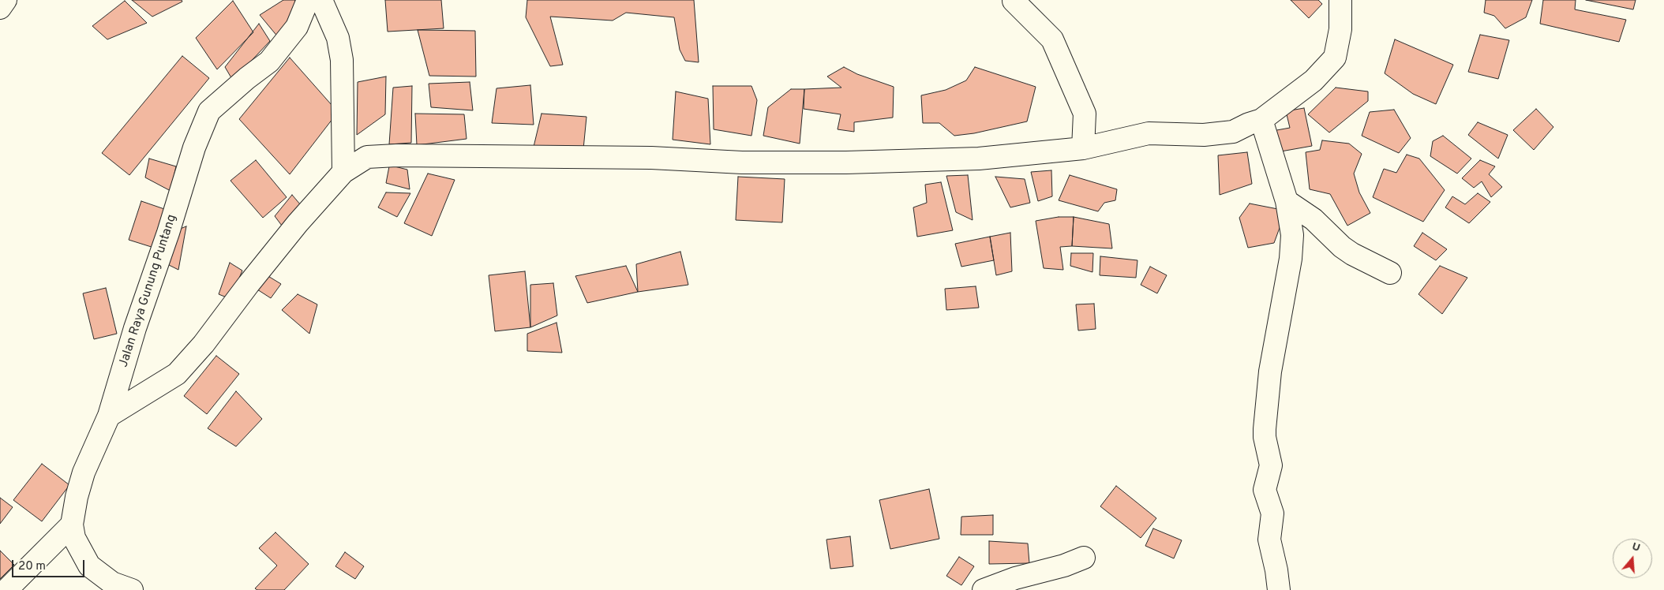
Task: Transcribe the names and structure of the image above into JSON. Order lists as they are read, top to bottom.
{
  "streets": {
    "street": ["Jalan Raya Gunung Puntang"]
  },
  "scale_bar": "20 m",
  "north": "top"
}
